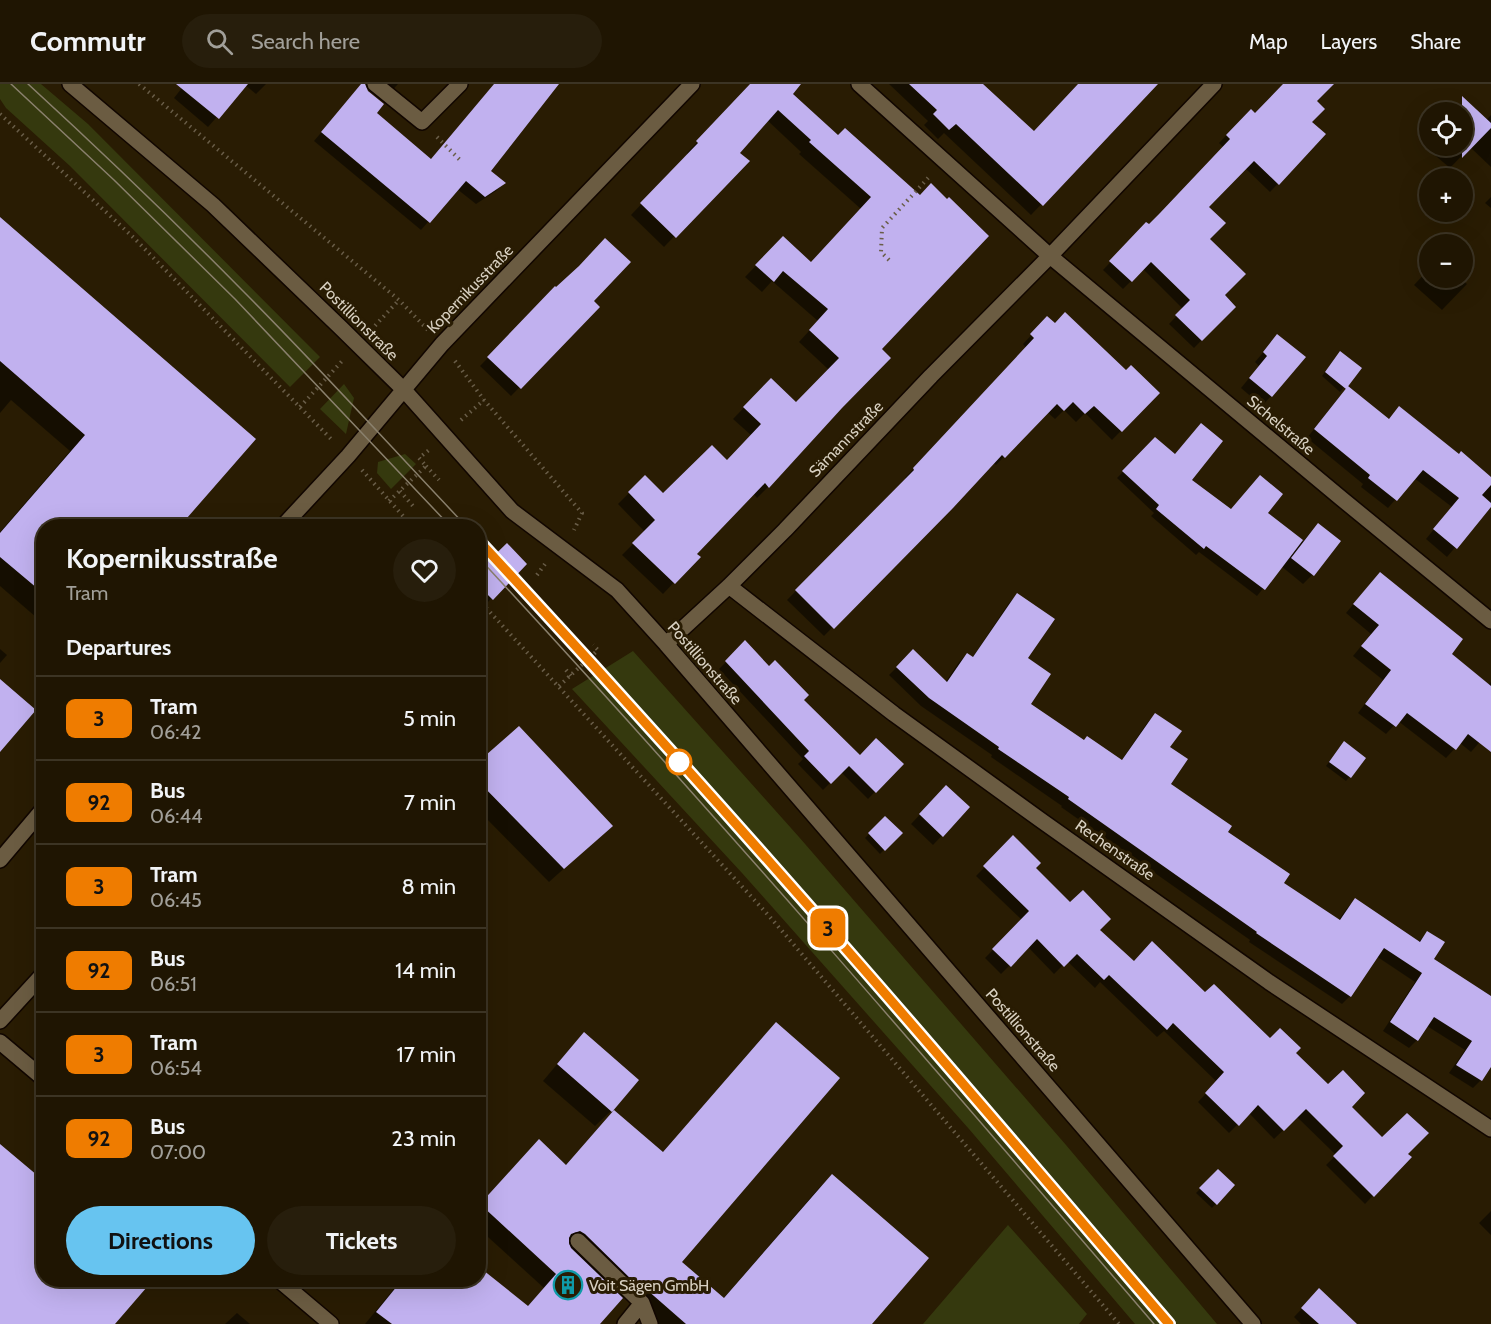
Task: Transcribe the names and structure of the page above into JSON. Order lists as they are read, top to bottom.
{
  "streets": {
    "street": [
      "Kopernikusstraße",
      "Postillionstraße",
      "Sichelstraße",
      "Sämannstraße",
      "Rechenstraße"
    ]
  },
  "crossings": [
    ["Kopernikusstraße", "Postillionstraße"],
    ["Postillionstraße", "Sämannstraße"],
    ["Sichelstraße", "Sämannstraße"],
    ["Sämannstraße", "Rechenstraße"]
  ],
  "places": {
    "building": ["Voit Sägen GmbH"]
  },
  "lines": ["tram line 3"],
  "page": {
    "header": "Commutr",
    "search": "Search here",
    "nav": ["Map", "Layers", "Share"],
    "on_map": "3",
    "map_buttons": ["+", "−"],
    "heading": [
      ["Kopernikusstraße", "Tram"],
      "Departures"
    ],
    "list": [
      {
        "mark": "3",
        "name": "Tram",
        "note": "06:42",
        "value": "5 min"
      },
      {
        "mark": "92",
        "name": "Bus",
        "note": "06:44",
        "value": "7 min"
      },
      {
        "mark": "3",
        "name": "Tram",
        "note": "06:45",
        "value": "8 min"
      },
      {
        "mark": "92",
        "name": "Bus",
        "note": "06:51",
        "value": "14 min"
      },
      {
        "mark": "3",
        "name": "Tram",
        "note": "06:54",
        "value": "17 min"
      },
      {
        "mark": "92",
        "name": "Bus",
        "note": "07:00",
        "value": "23 min"
      }
    ],
    "buttons": ["Directions", "Tickets"]
  }
}
